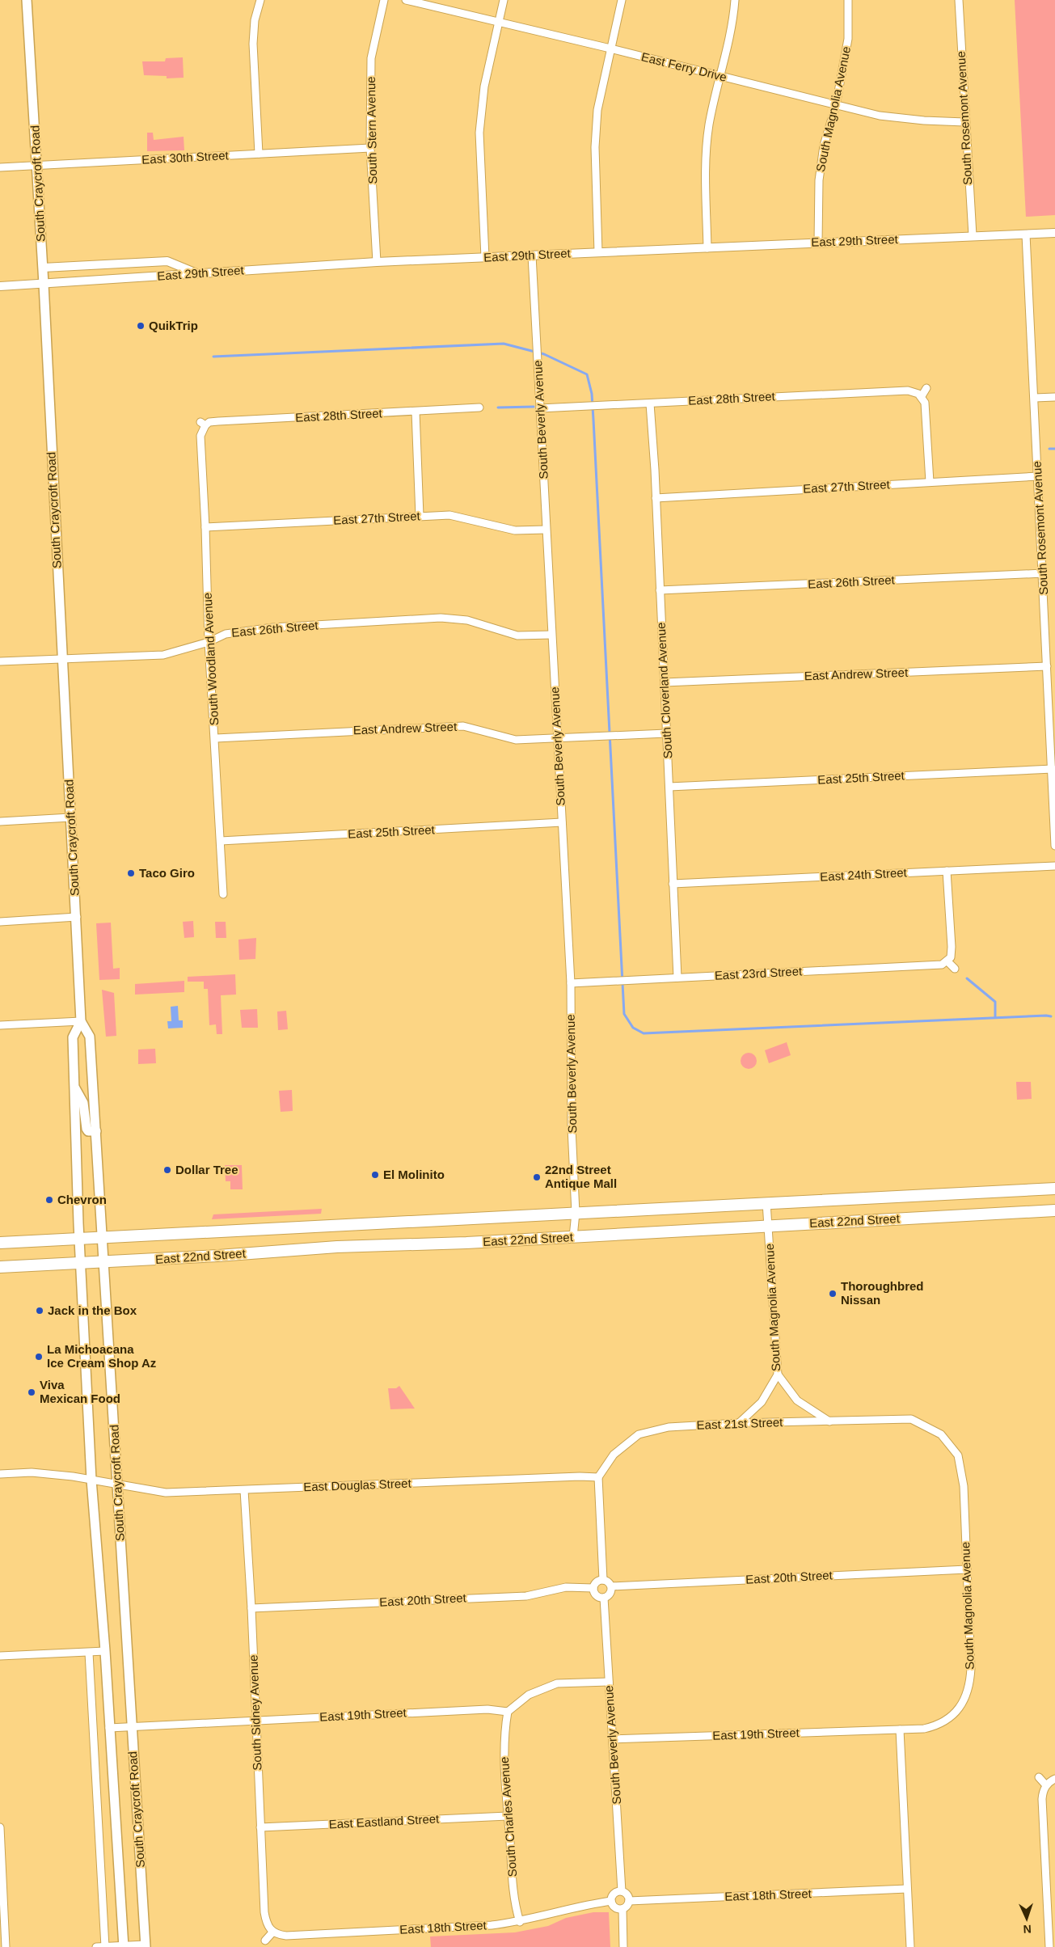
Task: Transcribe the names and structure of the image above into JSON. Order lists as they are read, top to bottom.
{
  "streets": {
    "main road": ["South Craycroft Road", "East 22nd Street"],
    "street": [
      "East Ferry Drive",
      "South Magnolia Avenue",
      "South Rosemont Avenue",
      "South Stern Avenue",
      "East 30th Street",
      "East 29th Street",
      "East 28th Street",
      "South Beverly Avenue",
      "East 27th Street",
      "East 26th Street",
      "South Woodland Avenue",
      "East Andrew Street",
      "South Cloverland Avenue",
      "East 25th Street",
      "East 24th Street",
      "East 23rd Street",
      "East 21st Street",
      "East Douglas Street",
      "East 20th Street",
      "South Sidney Avenue",
      "East 19th Street",
      "South Charles Avenue",
      "East Eastland Street",
      "East 18th Street"
    ]
  },
  "crossings": [
    ["East Ferry Drive", "South Magnolia Avenue"],
    ["East Ferry Drive", "South Rosemont Avenue"],
    ["South Magnolia Avenue", "East 29th Street"],
    ["South Magnolia Avenue", "East 22nd Street"],
    ["South Magnolia Avenue", "East 21st Street"],
    ["South Magnolia Avenue", "East 20th Street"],
    ["South Magnolia Avenue", "East 19th Street"],
    ["South Rosemont Avenue", "East 29th Street"],
    ["South Rosemont Avenue", "East 27th Street"],
    ["South Rosemont Avenue", "East 26th Street"],
    ["South Rosemont Avenue", "East Andrew Street"],
    ["South Rosemont Avenue", "East 25th Street"],
    ["South Stern Avenue", "East 30th Street"],
    ["South Stern Avenue", "East 29th Street"],
    ["East 30th Street", "South Craycroft Road"],
    ["South Craycroft Road", "East 29th Street"],
    ["South Craycroft Road", "East 26th Street"],
    ["South Craycroft Road", "East 22nd Street"],
    ["South Craycroft Road", "East Douglas Street"],
    ["South Craycroft Road", "East 19th Street"],
    ["East 29th Street", "South Beverly Avenue"],
    ["East 28th Street", "South Beverly Avenue"],
    ["East 28th Street", "South Woodland Avenue"],
    ["East 28th Street", "South Cloverland Avenue"],
    ["South Beverly Avenue", "East 27th Street"],
    ["South Beverly Avenue", "East 26th Street"],
    ["South Beverly Avenue", "East Andrew Street"],
    ["South Beverly Avenue", "East 25th Street"],
    ["South Beverly Avenue", "East 23rd Street"],
    ["South Beverly Avenue", "East 22nd Street"],
    ["South Beverly Avenue", "East 20th Street"],
    ["South Beverly Avenue", "East 19th Street"],
    ["South Beverly Avenue", "East 18th Street"],
    ["East 27th Street", "South Woodland Avenue"],
    ["East 27th Street", "South Cloverland Avenue"],
    ["East 26th Street", "South Woodland Avenue"],
    ["East 26th Street", "South Cloverland Avenue"],
    ["South Woodland Avenue", "East Andrew Street"],
    ["South Woodland Avenue", "East 25th Street"],
    ["East Andrew Street", "South Cloverland Avenue"],
    ["South Cloverland Avenue", "East 25th Street"],
    ["South Cloverland Avenue", "East 24th Street"],
    ["South Cloverland Avenue", "East 23rd Street"],
    ["East 21st Street", "East Douglas Street"],
    ["East Douglas Street", "South Sidney Avenue"],
    ["East 20th Street", "South Sidney Avenue"],
    ["South Sidney Avenue", "East 19th Street"],
    ["South Sidney Avenue", "East Eastland Street"],
    ["South Sidney Avenue", "East 18th Street"],
    ["East 19th Street", "South Charles Avenue"],
    ["South Charles Avenue", "East Eastland Street"],
    ["South Charles Avenue", "East 18th Street"]
  ],
  "places": [
    "QuikTrip",
    "Taco Giro",
    "Dollar Tree",
    "El Molinito",
    "22nd Street Antique Mall",
    "Chevron",
    "Thoroughbred Nissan",
    "Jack in the Box",
    "La Michoacana Ice Cream Shop Az",
    "Viva Mexican Food"
  ],
  "north": "bottom"
}
